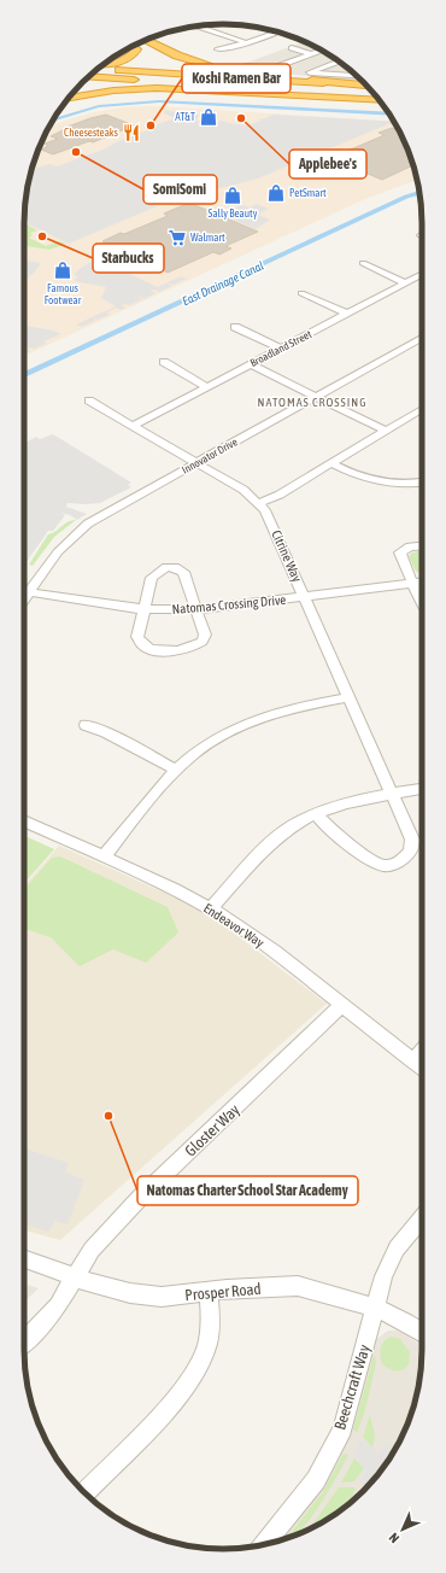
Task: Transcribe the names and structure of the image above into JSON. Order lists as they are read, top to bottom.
{
  "streets": {
    "street": [
      "Broadland Street",
      "Innovator Drive",
      "Citrine Way",
      "Natomas Crossing Drive",
      "Endeavor Way",
      "Gloster Way",
      "Prosper Road",
      "Beechcraft Way"
    ]
  },
  "crossings": [
    ["Broadland Street", "Citrine Way"],
    ["Innovator Drive", "Citrine Way"],
    ["Innovator Drive", "Natomas Crossing Drive"],
    ["Citrine Way", "Natomas Crossing Drive"],
    ["Endeavor Way", "Gloster Way"],
    ["Gloster Way", "Prosper Road"],
    ["Prosper Road", "Beechcraft Way"]
  ],
  "districts": ["NATOMAS CROSSING"],
  "water": ["East Drainage Canal"],
  "places": {
    "shop": [
      "AT&T",
      "PetSmart",
      "Sally Beauty",
      "Famous Footwear"
    ],
    "other": [
      "Applebee's",
      "Koshi Ramen Bar",
      "SomiSomi",
      "Starbucks",
      "Natomas Charter School Star Academy"
    ],
    "restaurant": ["Cheesesteaks"],
    "supermarket": ["Walmart"]
  },
  "north": "bottom left"
}
